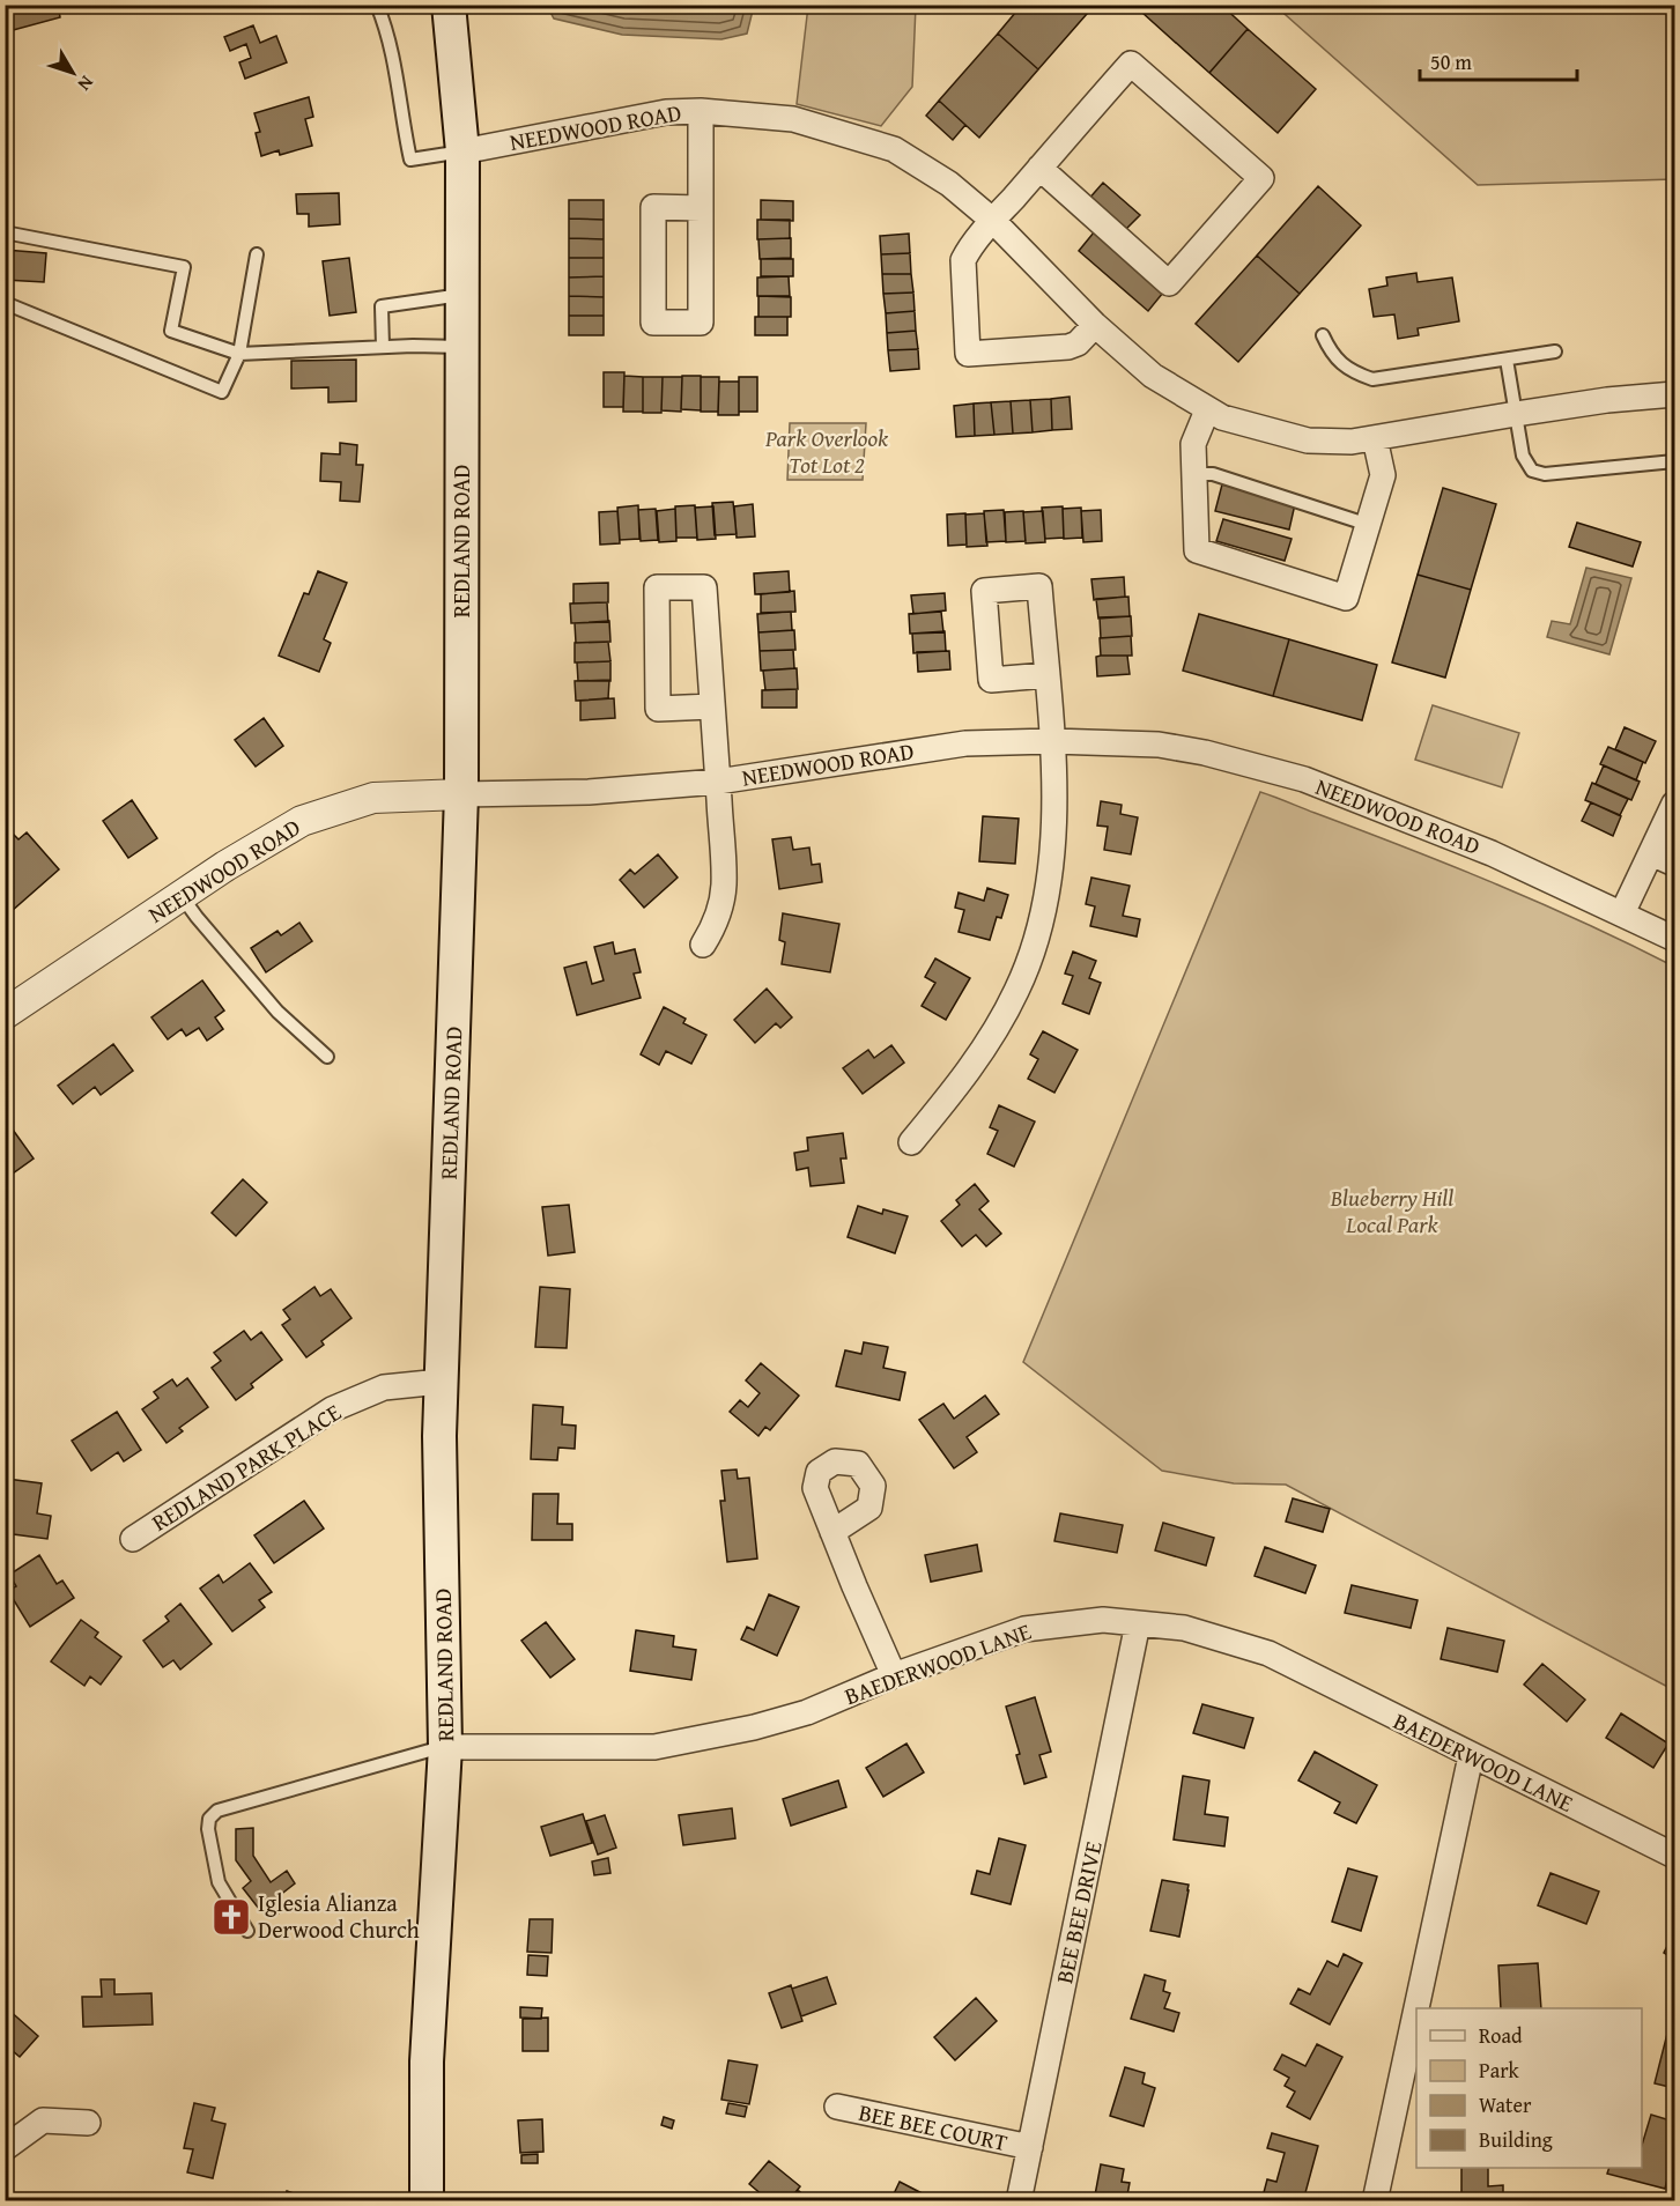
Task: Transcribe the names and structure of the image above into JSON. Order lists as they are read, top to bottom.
{
  "streets": {
    "main road": ["REDLAND ROAD"],
    "street": [
      "NEEDWOOD ROAD",
      "REDLAND PARK PLACE",
      "BAEDERWOOD LANE",
      "BEE BEE DRIVE",
      "BEE BEE COURT"
    ]
  },
  "crossings": [
    ["NEEDWOOD ROAD", "REDLAND ROAD"],
    ["REDLAND ROAD", "REDLAND PARK PLACE"],
    ["REDLAND ROAD", "BAEDERWOOD LANE"],
    ["BAEDERWOOD LANE", "BEE BEE DRIVE"],
    ["BEE BEE DRIVE", "BEE BEE COURT"]
  ],
  "parks": ["Park Overlook Tot Lot 2", "Blueberry Hill Local Park"],
  "places": {
    "church": ["Iglesia Alianza Derwood Church"]
  },
  "legend": [
    "Road",
    "Park",
    "Water",
    "Building"
  ],
  "scale_bar": "50 m",
  "north": "bottom right"
}
